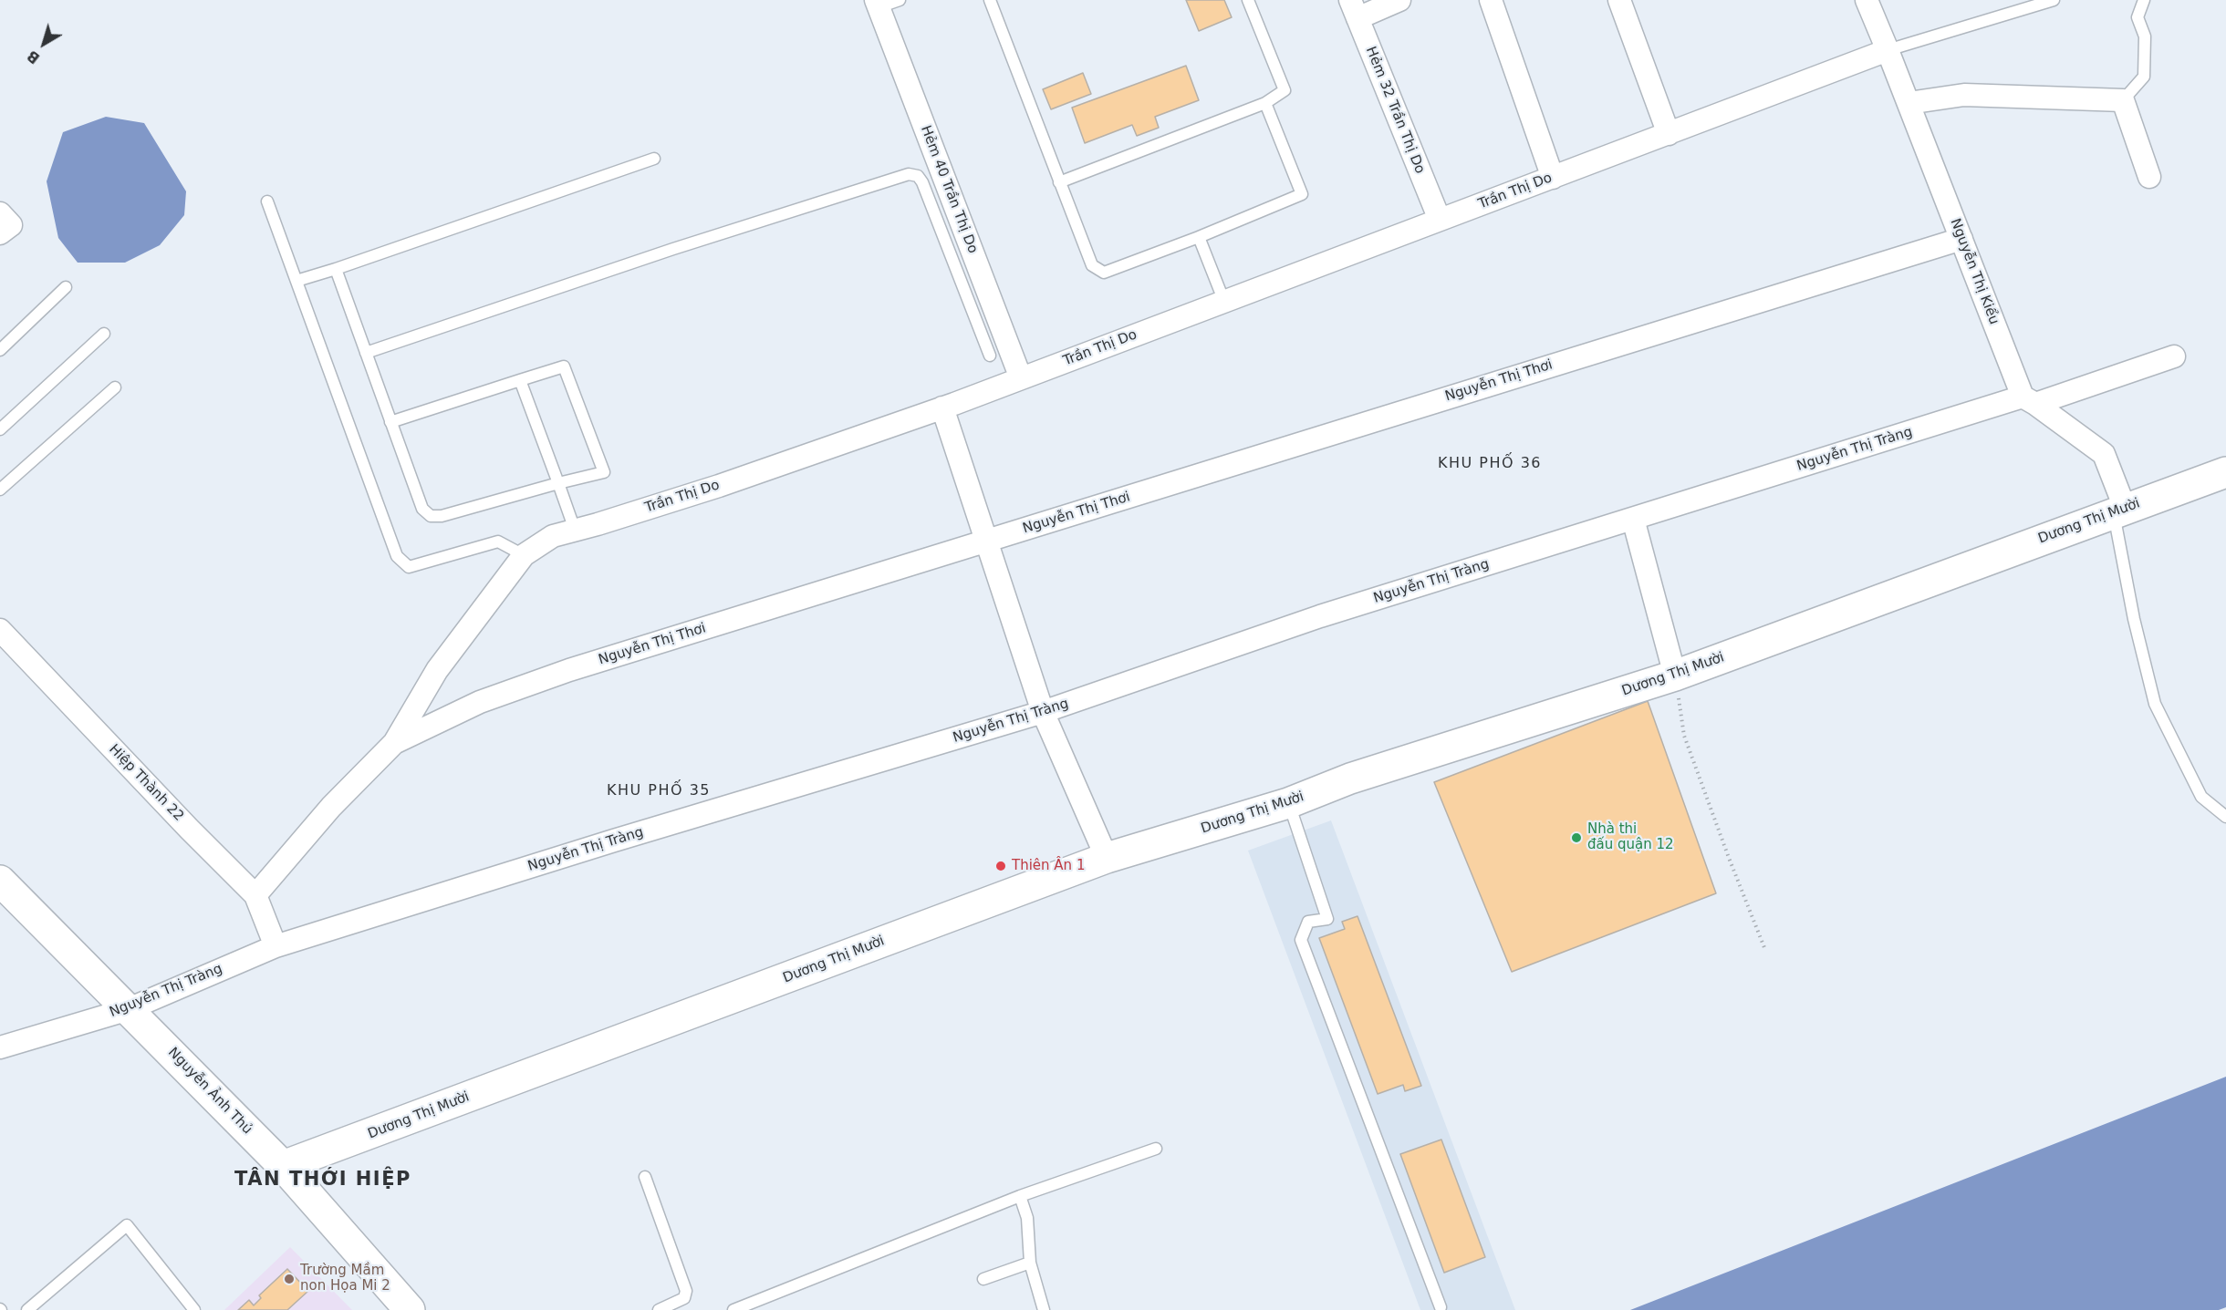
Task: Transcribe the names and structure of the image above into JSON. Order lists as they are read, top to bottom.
{
  "streets": {
    "street": [
      "Hẻm 32 Trần Thị Do",
      "Hẻm 40 Trần Thị Do",
      "Trần Thị Do",
      "Nguyễn Thị Kiểu",
      "Nguyễn Thị Thơi",
      "Nguyễn Thị Tràng",
      "Dương Thị Mười",
      "Hiệp Thành 22",
      "Nguyễn Ảnh Thủ"
    ]
  },
  "crossings": [
    ["Hẻm 32 Trần Thị Do", "Trần Thị Do"],
    ["Hẻm 40 Trần Thị Do", "Trần Thị Do"],
    ["Trần Thị Do", "Nguyễn Thị Kiểu"],
    ["Trần Thị Do", "Nguyễn Thị Thơi"],
    ["Nguyễn Thị Kiểu", "Nguyễn Thị Thơi"],
    ["Nguyễn Thị Kiểu", "Nguyễn Thị Tràng"],
    ["Nguyễn Thị Thơi", "Hiệp Thành 22"],
    ["Nguyễn Thị Tràng", "Hiệp Thành 22"],
    ["Nguyễn Thị Tràng", "Nguyễn Ảnh Thủ"],
    ["Dương Thị Mười", "Nguyễn Ảnh Thủ"]
  ],
  "districts": ["KHU PHỐ 36", "KHU PHỐ 35", "TÂN THỚI HIỆP"],
  "places": ["Nhà thi đấu quận 12", "Thiên Ân 1", "Trường Mầm non Họa Mi 2"],
  "north": "bottom left"
}
